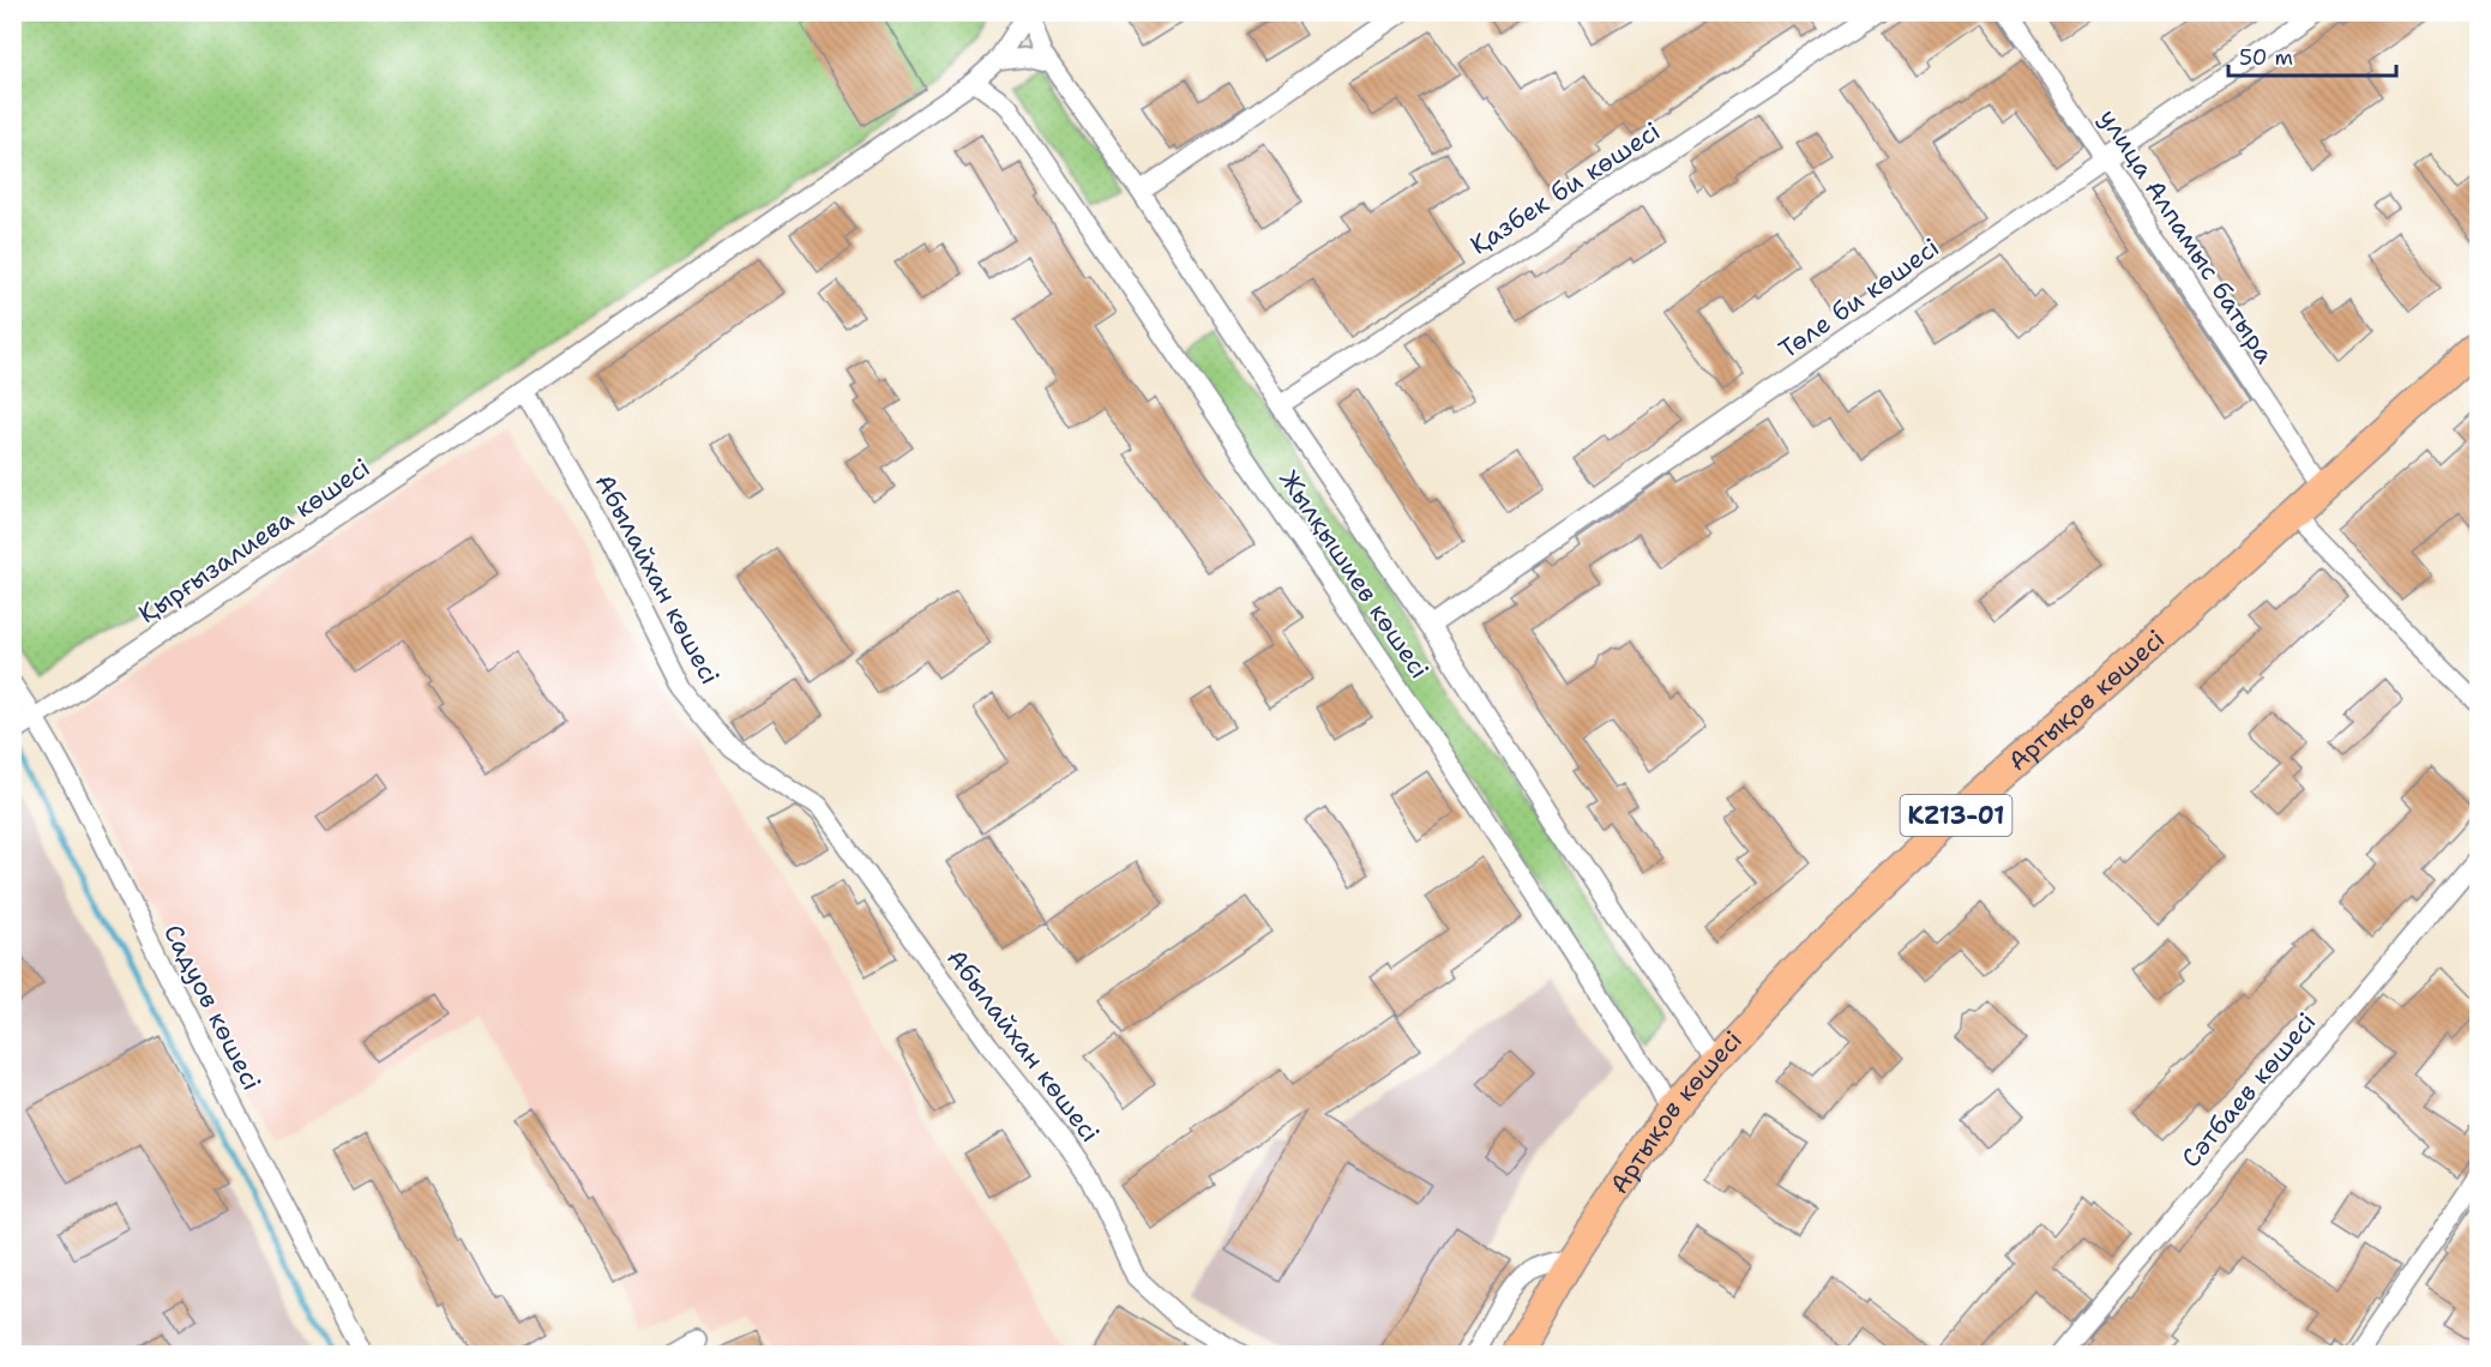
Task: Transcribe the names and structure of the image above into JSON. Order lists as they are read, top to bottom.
{
  "streets": {
    "highway": ["Артықов көшесі", "KZ13-01"],
    "street": [
      "Қазбек би көшесі",
      "улица Алпамыс батыра",
      "Төле би көшесі",
      "Қырғызалиева көшесі",
      "Жылқышиев көшесі",
      "Абылайхан көшесі",
      "Садуов көшесі",
      "Сәтбаев көшесі"
    ]
  },
  "crossings": [
    ["Қазбек би көшесі", "Жылқышиев көшесі"],
    ["улица Алпамыс батыра", "Төле би көшесі"],
    ["улица Алпамыс батыра", "Артықов көшесі"],
    ["Төле би көшесі", "Жылқышиев көшесі"],
    ["Қырғызалиева көшесі", "Абылайхан көшесі"],
    ["Қырғызалиева көшесі", "Садуов көшесі"],
    ["Жылқышиев көшесі", "Артықов көшесі"]
  ],
  "scale_bar": "50 m"
}
